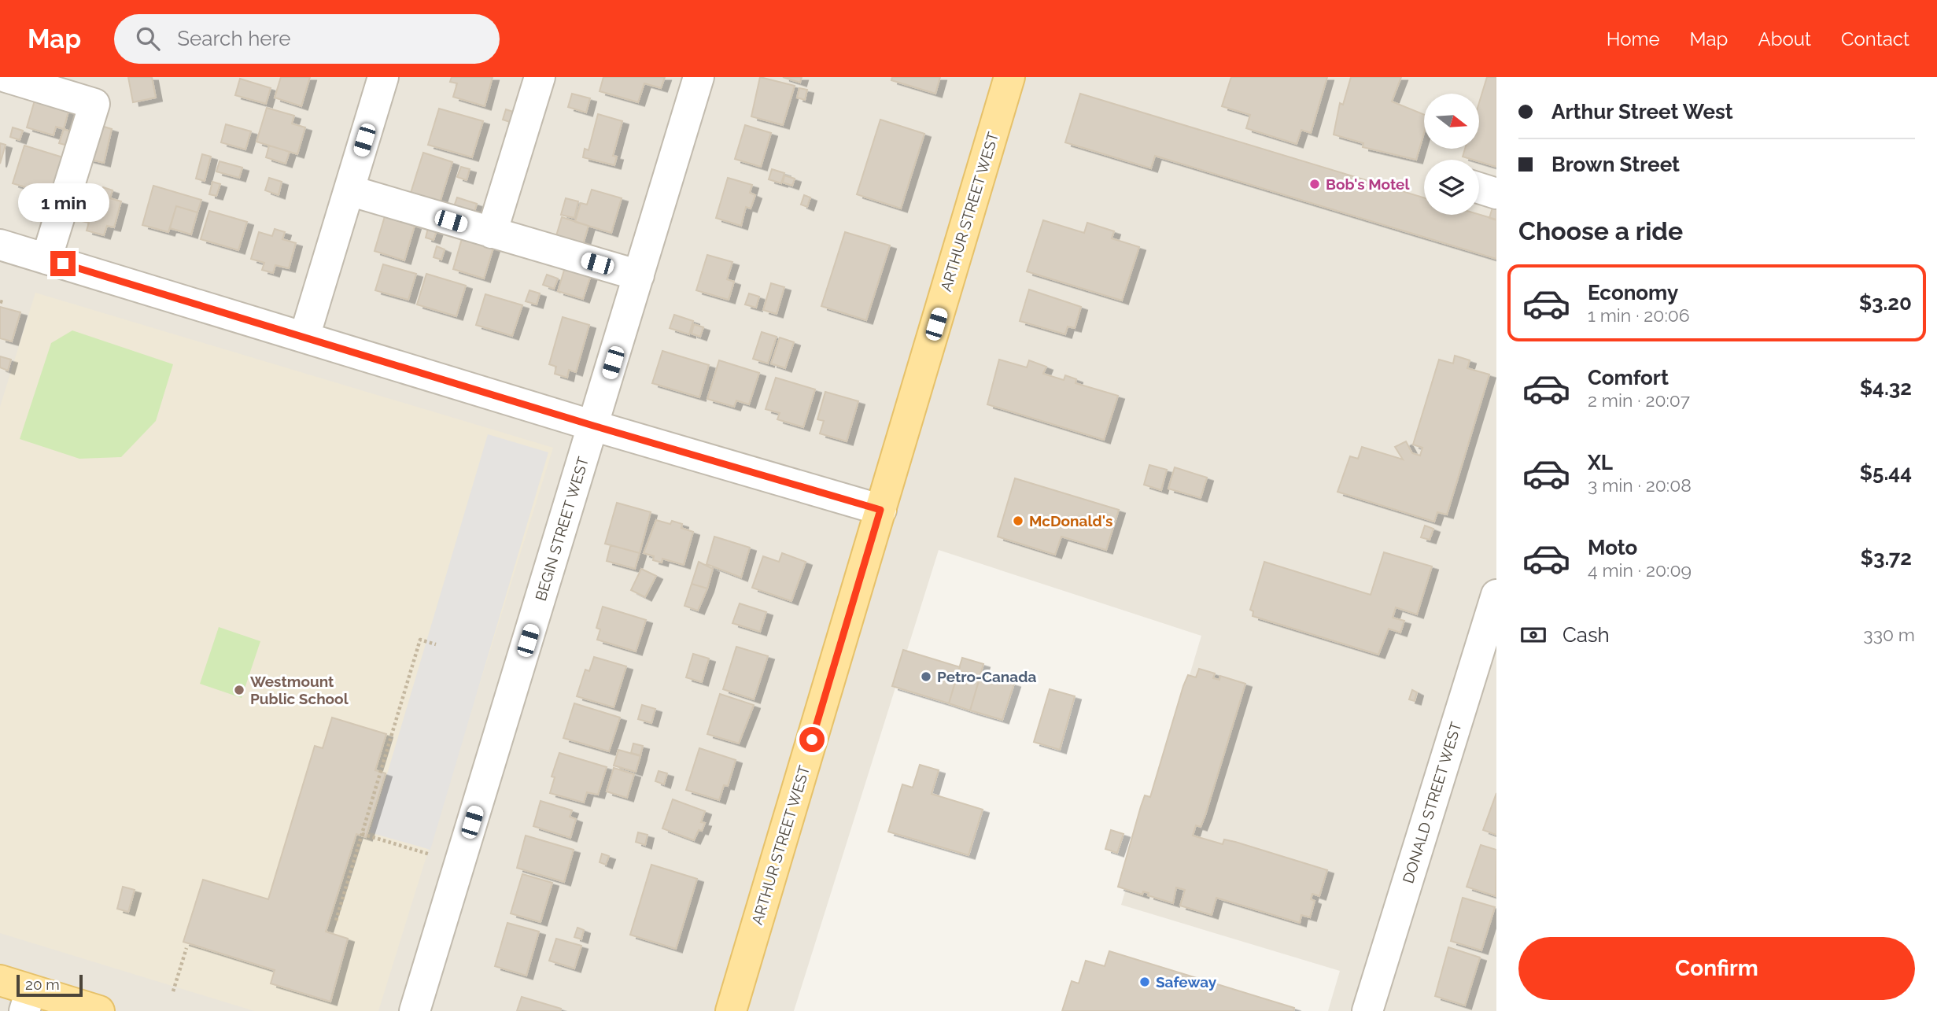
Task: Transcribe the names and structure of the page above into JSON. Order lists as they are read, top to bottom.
{
  "streets": {
    "main road": ["ARTHUR STREET WEST"],
    "street": ["BEGIN STREET WEST", "DONALD STREET WEST"]
  },
  "places": [
    "Bob's Motel",
    "McDonald's",
    "Petro-Canada",
    "Westmount Public School",
    "Safeway"
  ],
  "scale_bar": "20 m",
  "north": "right",
  "page": {
    "header": "Map",
    "search": "Search here",
    "nav": [
      "Home",
      "Map",
      "About",
      "Contact"
    ],
    "banner": ["Arthur Street West", "Brown Street"],
    "bubble": "1 min",
    "heading": "Choose a ride",
    "list": [
      {
        "name": "Economy",
        "note": "1 min · 20:06",
        "value": "$3.20"
      },
      {
        "name": "Comfort",
        "note": "2 min · 20:07",
        "value": "$4.32"
      },
      {
        "name": "XL",
        "note": "3 min · 20:08",
        "value": "$5.44"
      },
      {
        "name": "Moto",
        "note": "4 min · 20:09",
        "value": "$3.72"
      }
    ],
    "pay": ["Cash", "330 m"],
    "buttons": "Confirm",
    "scale": "20 m"
  }
}
